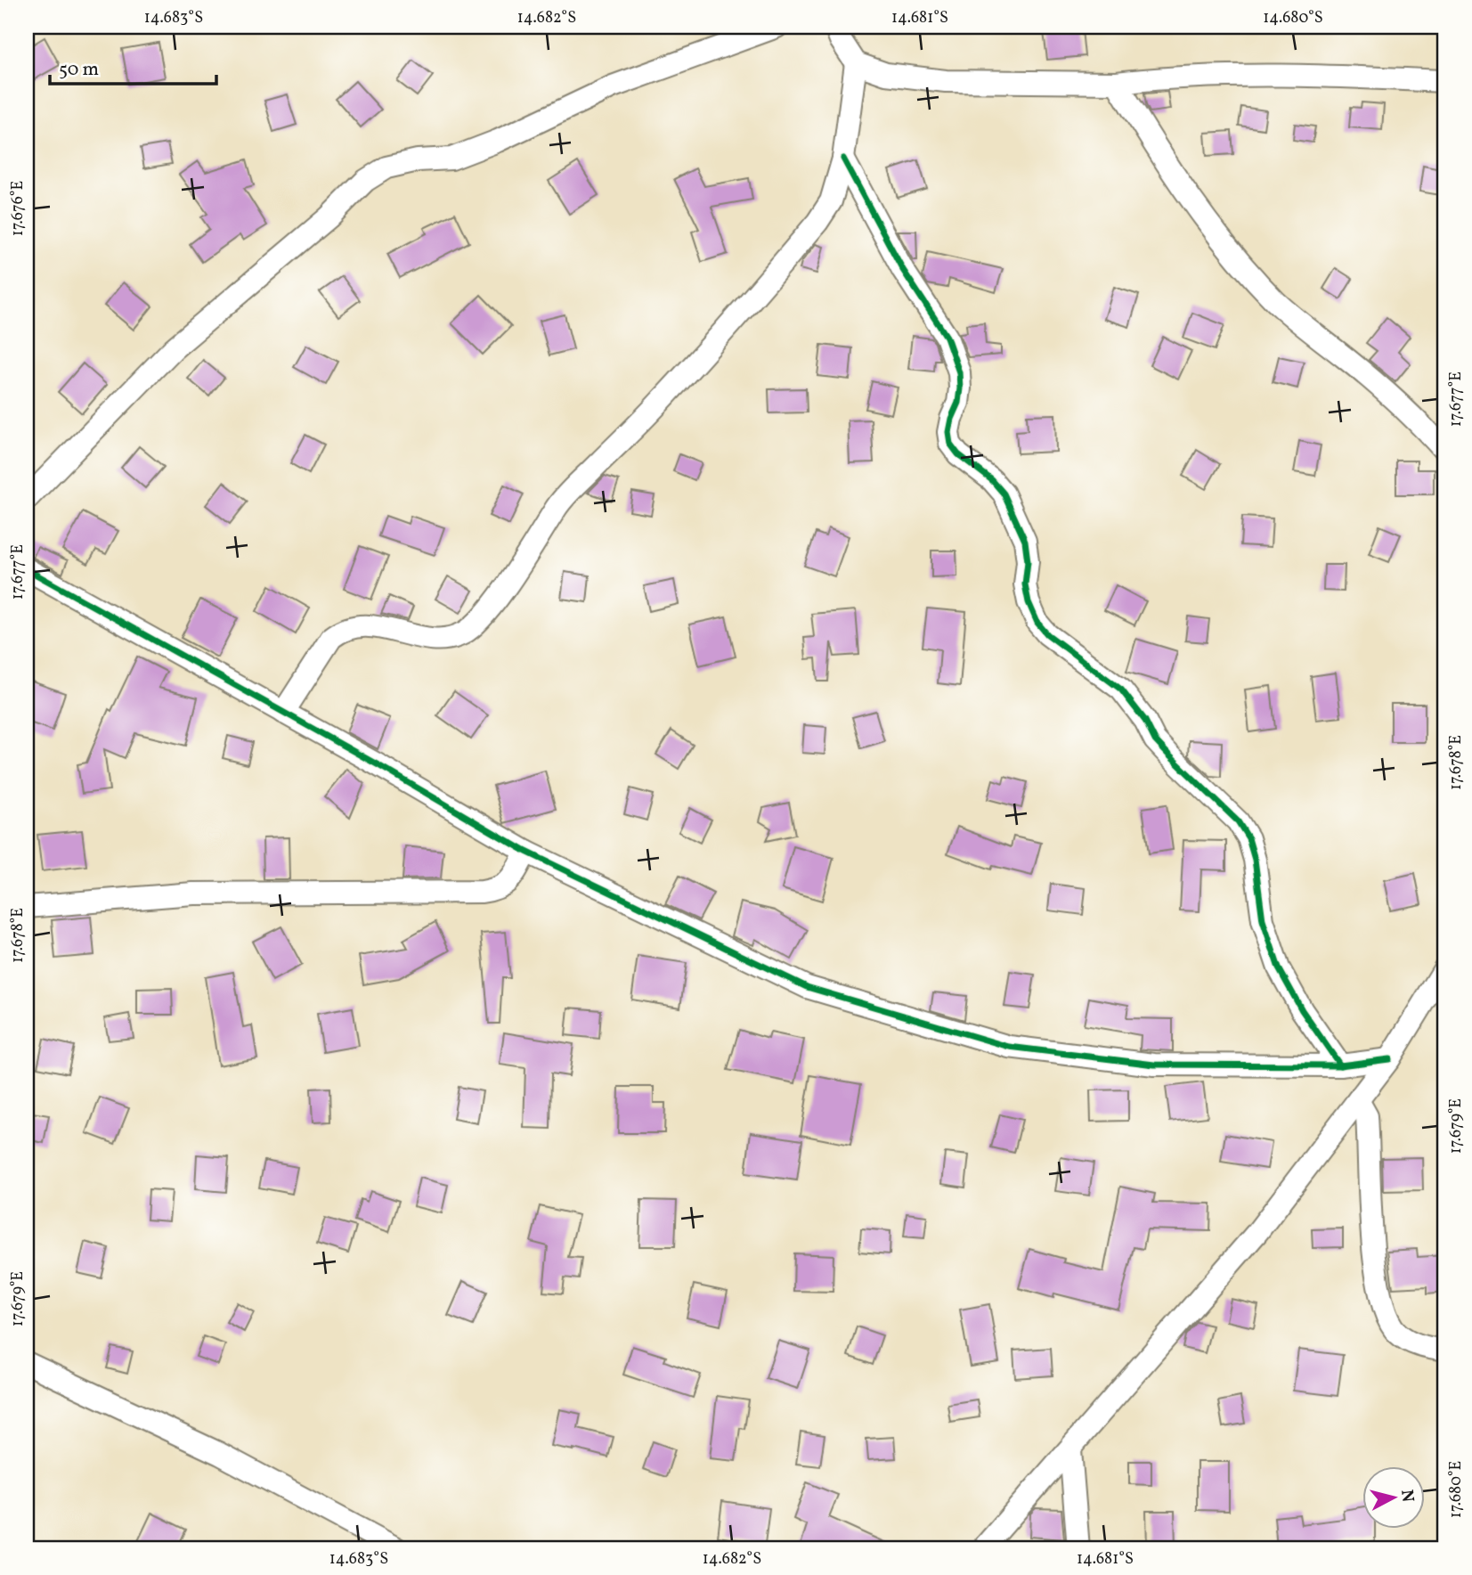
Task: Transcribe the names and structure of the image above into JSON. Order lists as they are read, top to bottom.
{
  "scale_bar": "50 m",
  "north": "right",
  "coordinates": [
    "14.683°S",
    "14.682°S",
    "14.681°S",
    "14.680°S",
    "17.676°E",
    "17.677°E",
    "17.678°E",
    "17.679°E",
    "17.680°E"
  ]
}
